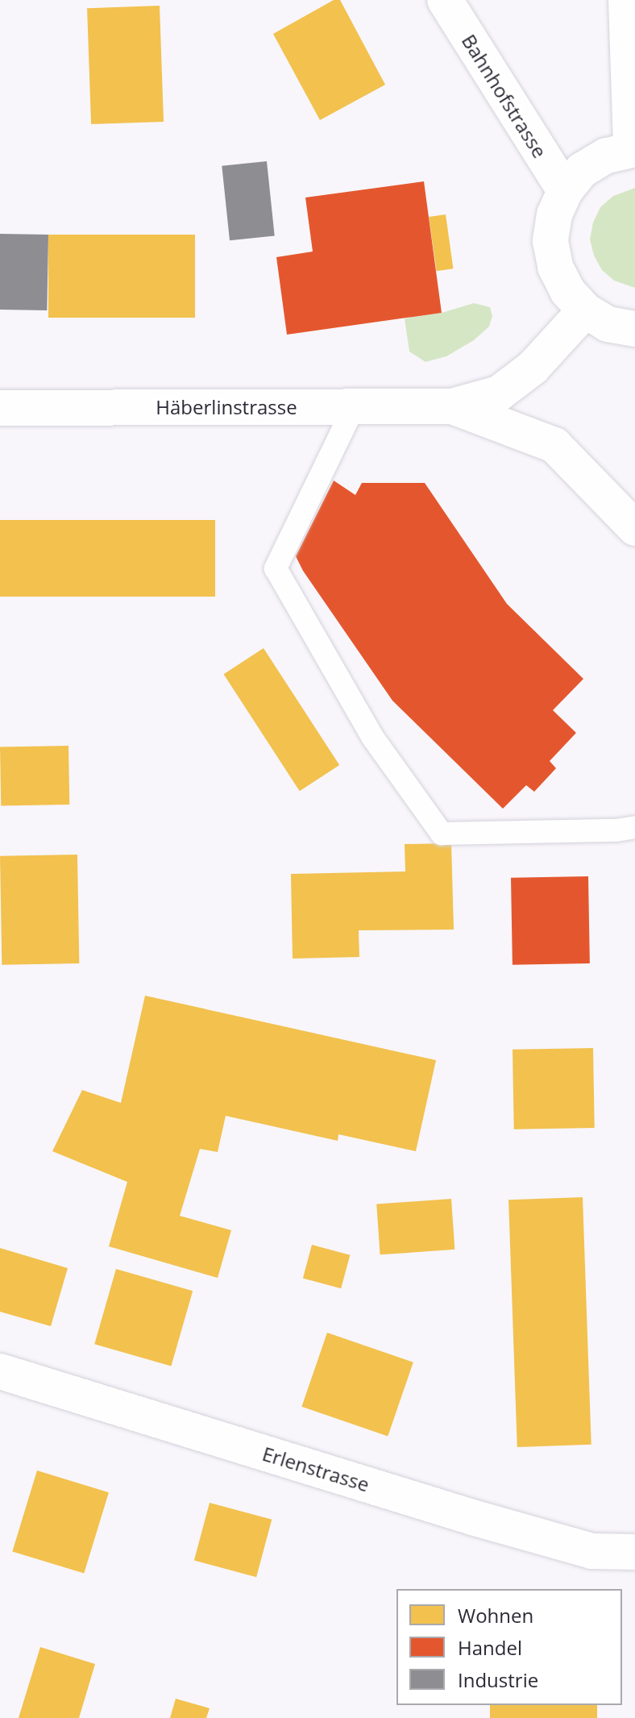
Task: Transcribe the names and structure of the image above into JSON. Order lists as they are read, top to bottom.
{
  "streets": {
    "street": ["Bahnhofstrasse", "Häberlinstrasse", "Erlenstrasse"]
  },
  "legend": ["Wohnen", "Handel", "Industrie"]
}
